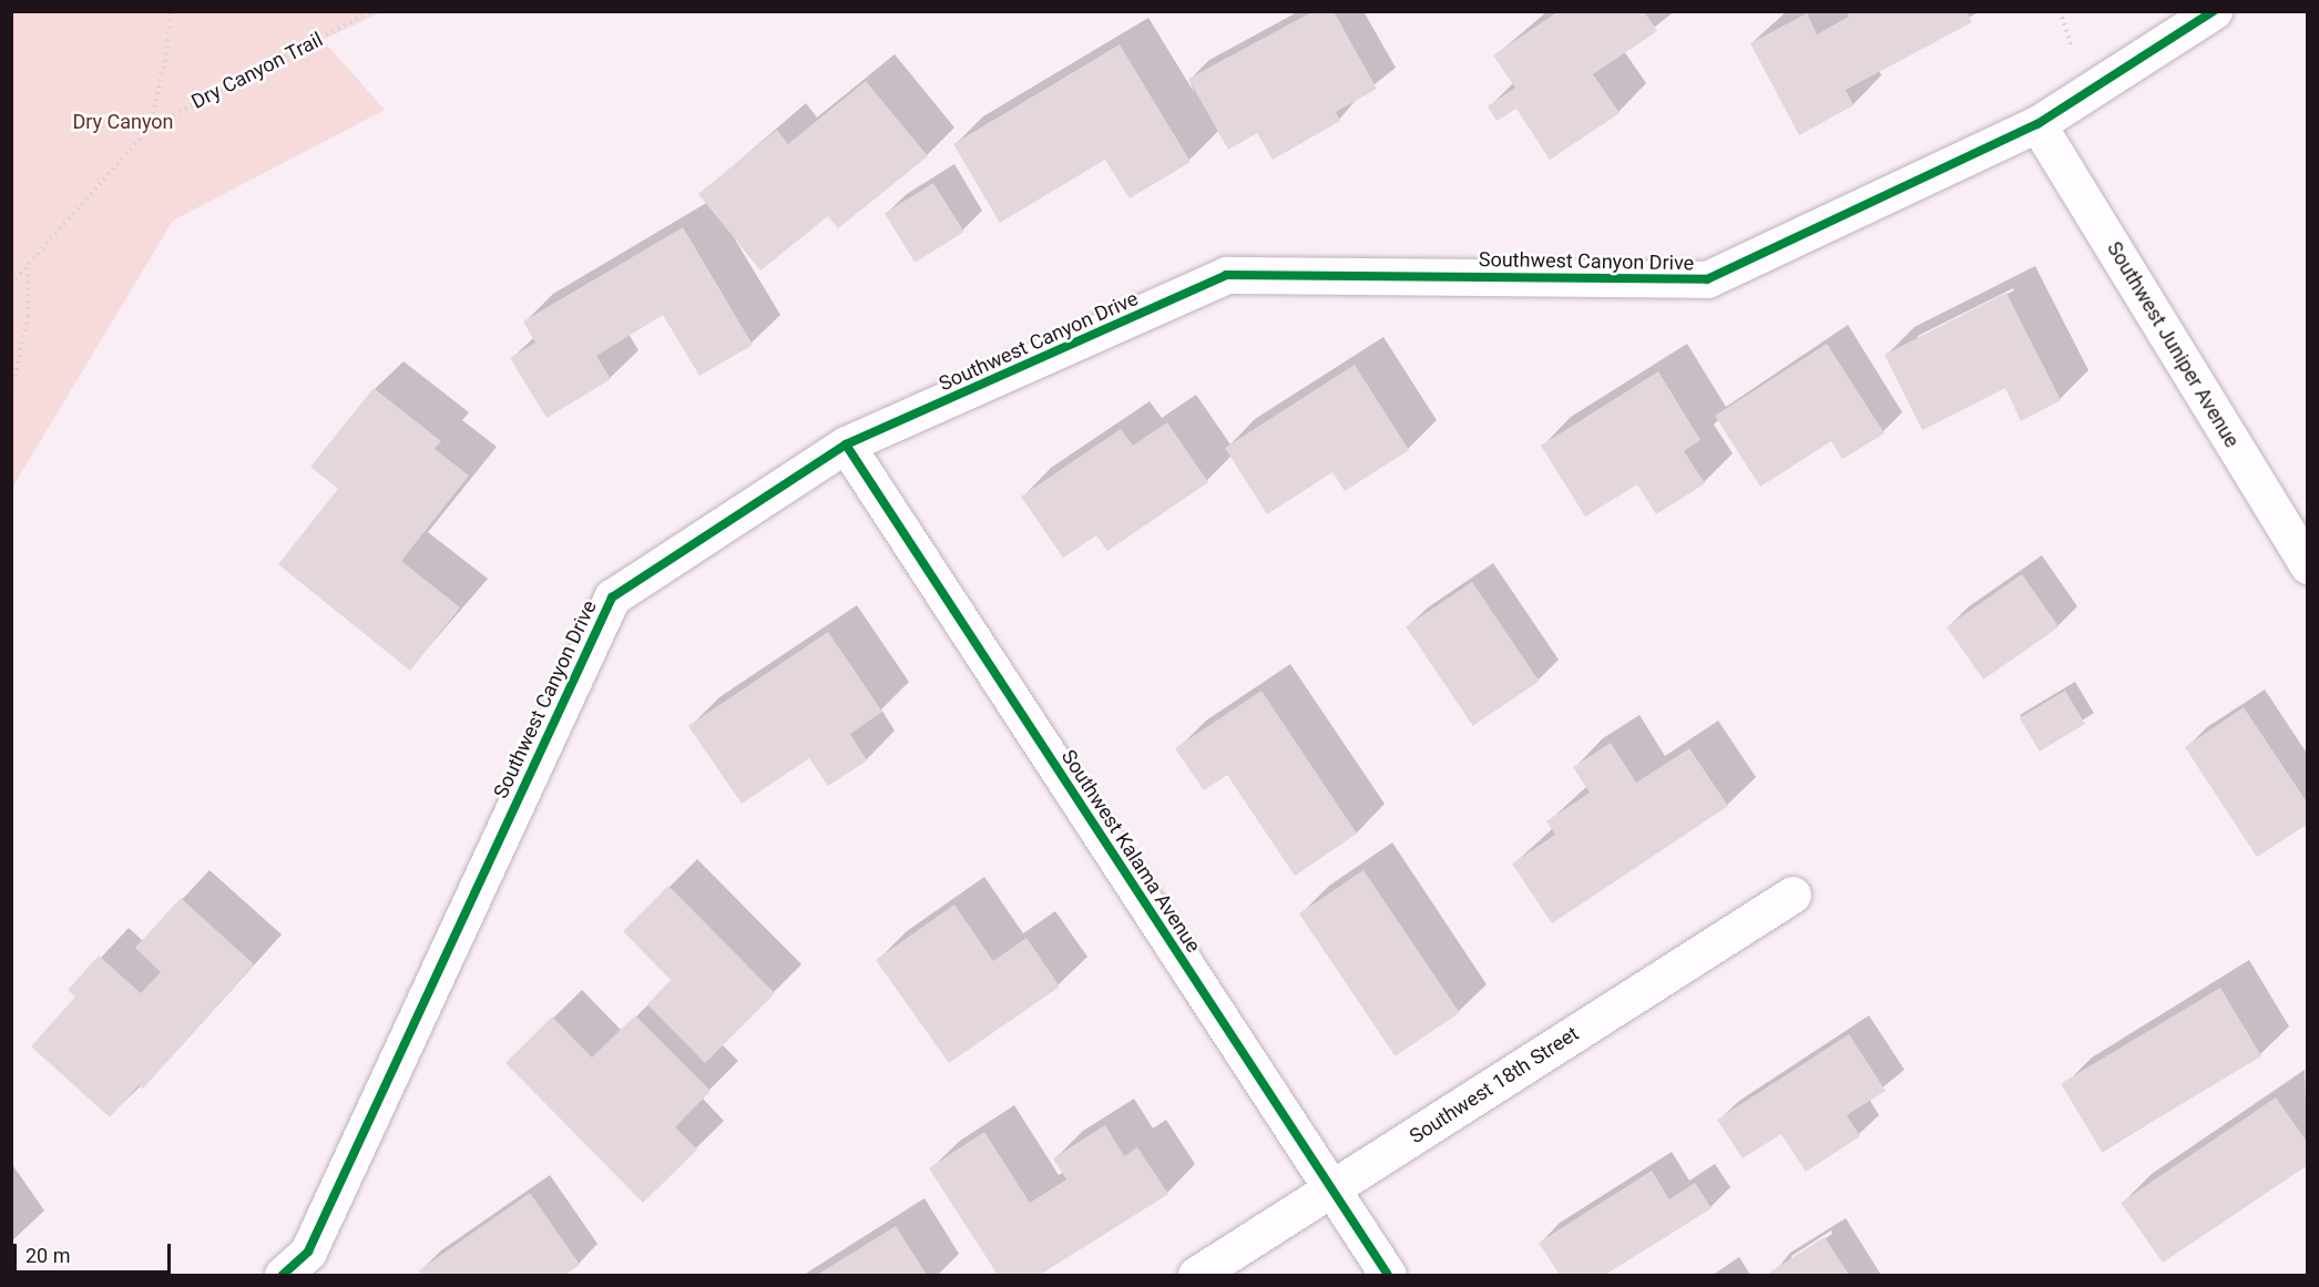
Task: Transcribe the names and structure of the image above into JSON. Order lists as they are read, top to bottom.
{
  "streets": {
    "street": [
      "Southwest Canyon Drive",
      "Southwest Juniper Avenue",
      "Southwest Kalama Avenue",
      "Southwest 18th Street"
    ],
    "path": ["Dry Canyon Trail"]
  },
  "crossings": [
    ["Southwest Canyon Drive", "Southwest Juniper Avenue"],
    ["Southwest Canyon Drive", "Southwest Kalama Avenue"],
    ["Southwest Kalama Avenue", "Southwest 18th Street"]
  ],
  "parks": ["Dry Canyon"],
  "scale_bar": "20 m"
}
